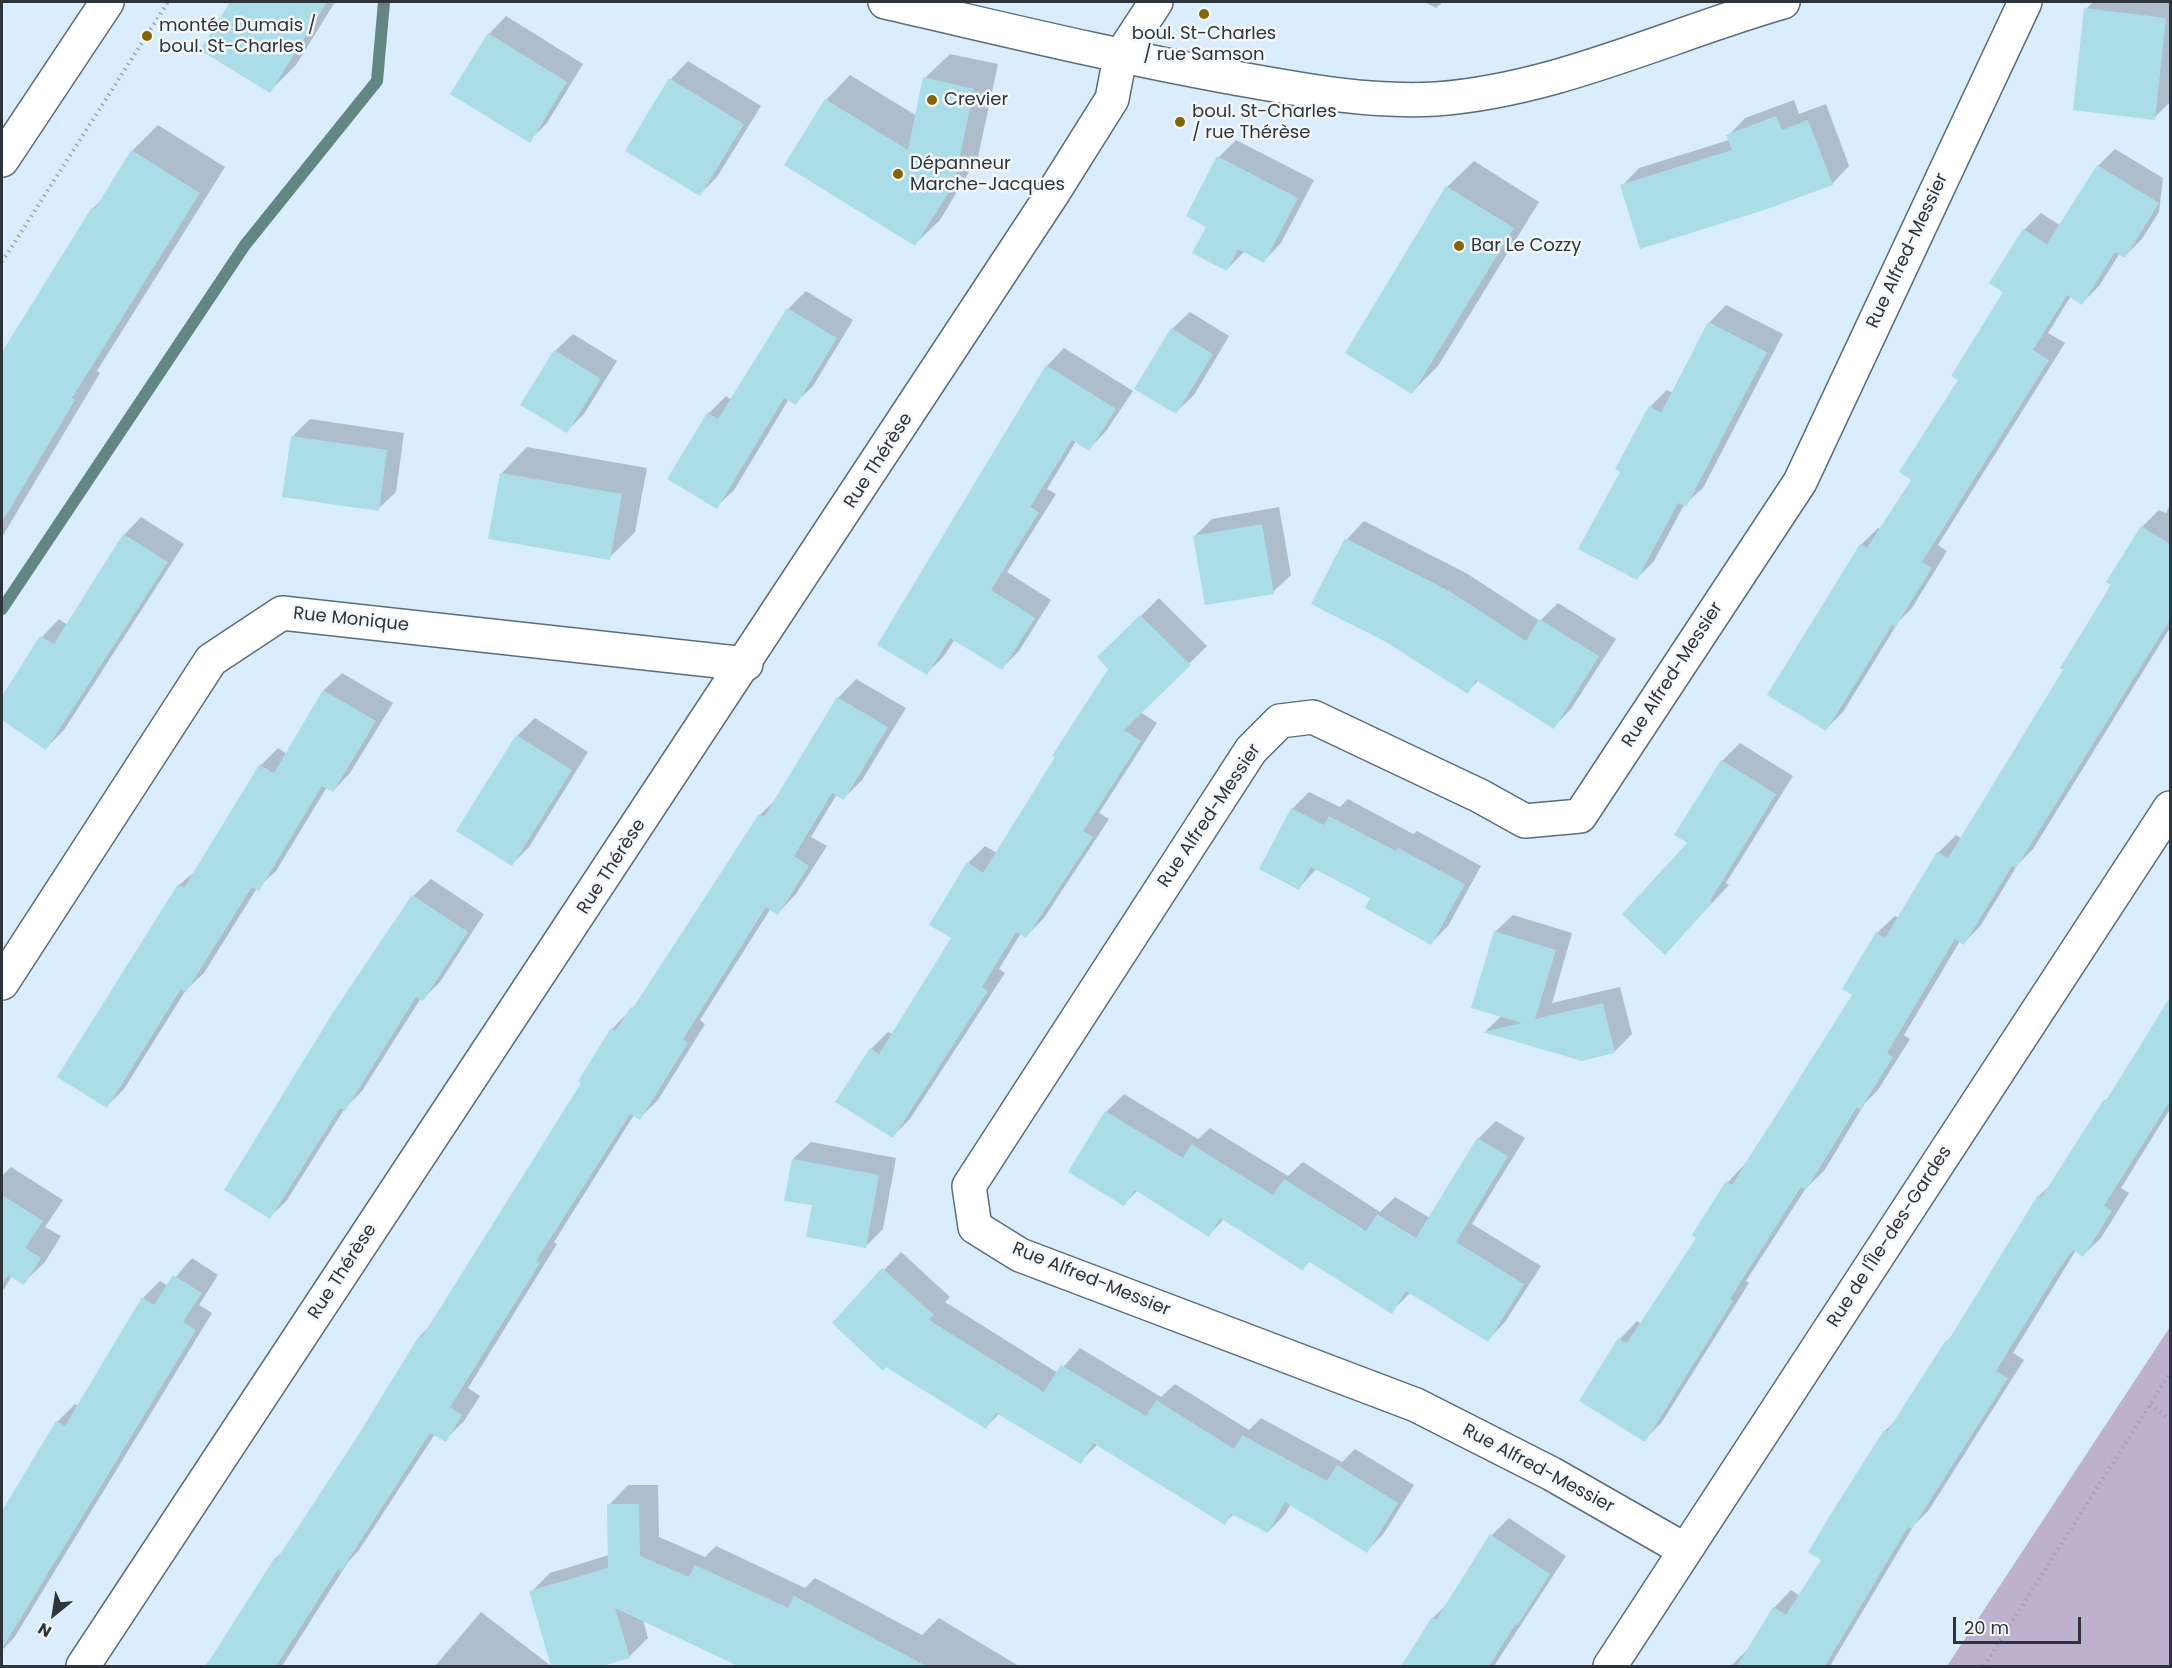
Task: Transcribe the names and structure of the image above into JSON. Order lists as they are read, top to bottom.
{
  "streets": {
    "street": [
      "Rue Alfred-Messier",
      "Rue Thérèse",
      "Rue Monique",
      "Rue de l'Île-des-Gardes"
    ]
  },
  "crossings": [
    ["Rue Alfred-Messier", "Rue de l'Île-des-Gardes"],
    ["Rue Thérèse", "Rue Monique"]
  ],
  "places": [
    "boul. St-Charles / rue Samson",
    "montée Dumais / boul. St-Charles",
    "Crevier",
    "boul. St-Charles / rue Thérèse",
    "Dépanneur Marche-Jacques",
    "Bar Le Cozzy"
  ],
  "scale_bar": "20 m",
  "north": "bottom left"
}
